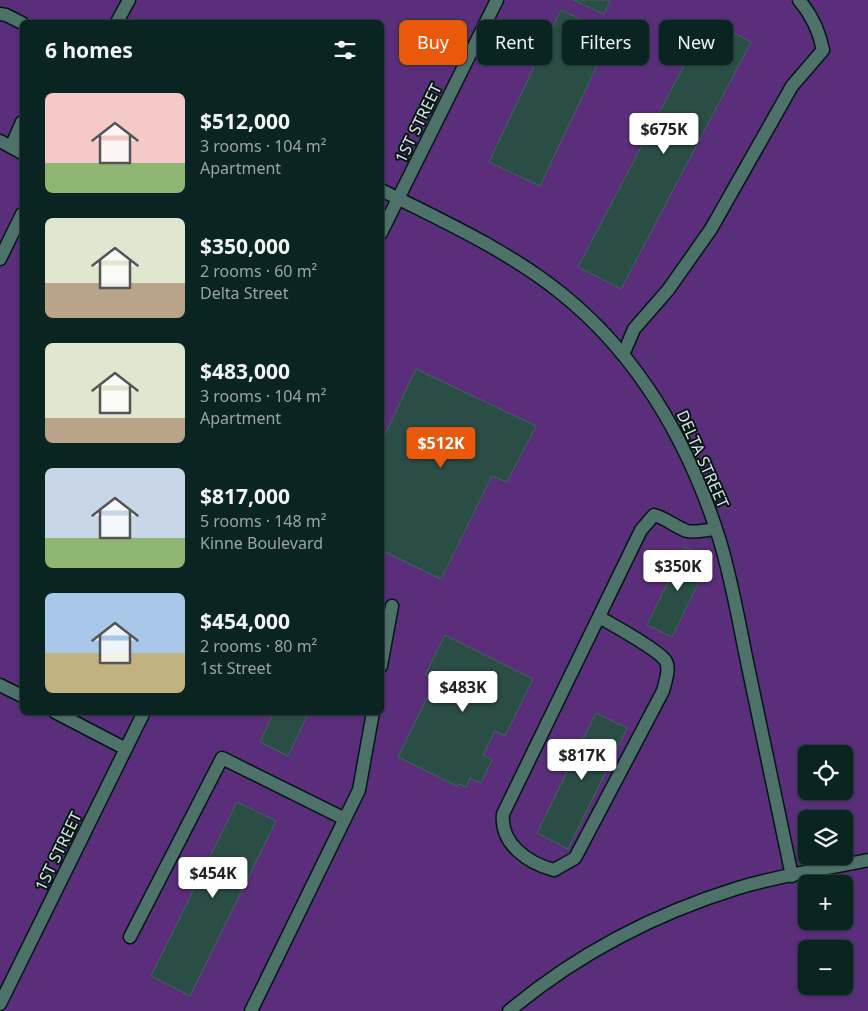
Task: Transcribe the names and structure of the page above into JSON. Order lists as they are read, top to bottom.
{
  "streets": {
    "street": ["1ST STREET", "DELTA STREET"]
  },
  "crossings": [
    ["1ST STREET", "DELTA STREET"]
  ],
  "page": {
    "chip": [
      "Buy",
      "Rent",
      "Filters",
      "New"
    ],
    "heading": "6 homes",
    "list": [
      {
        "name": "$512,000",
        "note": "3 rooms · 104 m² · Apartment"
      },
      {
        "name": "$350,000",
        "note": "2 rooms · 60 m² · Delta Street"
      },
      {
        "name": "$483,000",
        "note": "3 rooms · 104 m² · Apartment"
      },
      {
        "name": "$817,000",
        "note": "5 rooms · 148 m² · Kinne Boulevard"
      },
      {
        "name": "$454,000",
        "note": "2 rooms · 80 m² · 1st Street"
      }
    ],
    "price": [
      "$675K",
      "$512K",
      "$350K",
      "$483K",
      "$817K",
      "$454K"
    ],
    "map_buttons": ["+", "−"]
  }
}
